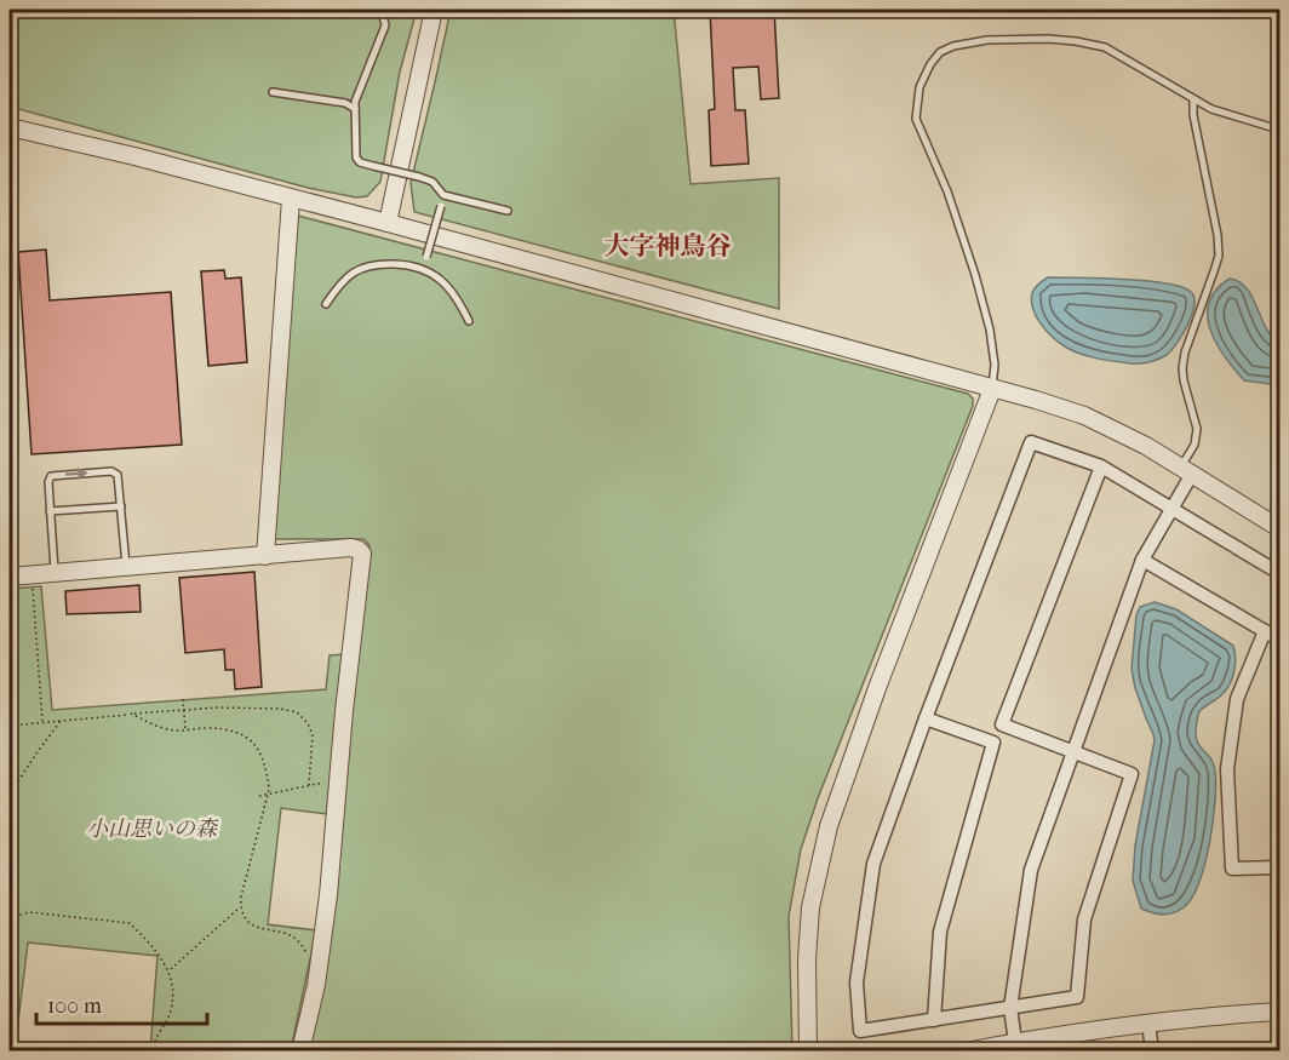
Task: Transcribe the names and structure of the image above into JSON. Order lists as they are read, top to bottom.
{
  "districts": ["大字神鳥谷"],
  "parks": ["小山思いの森"],
  "scale_bar": "100 m"
}
